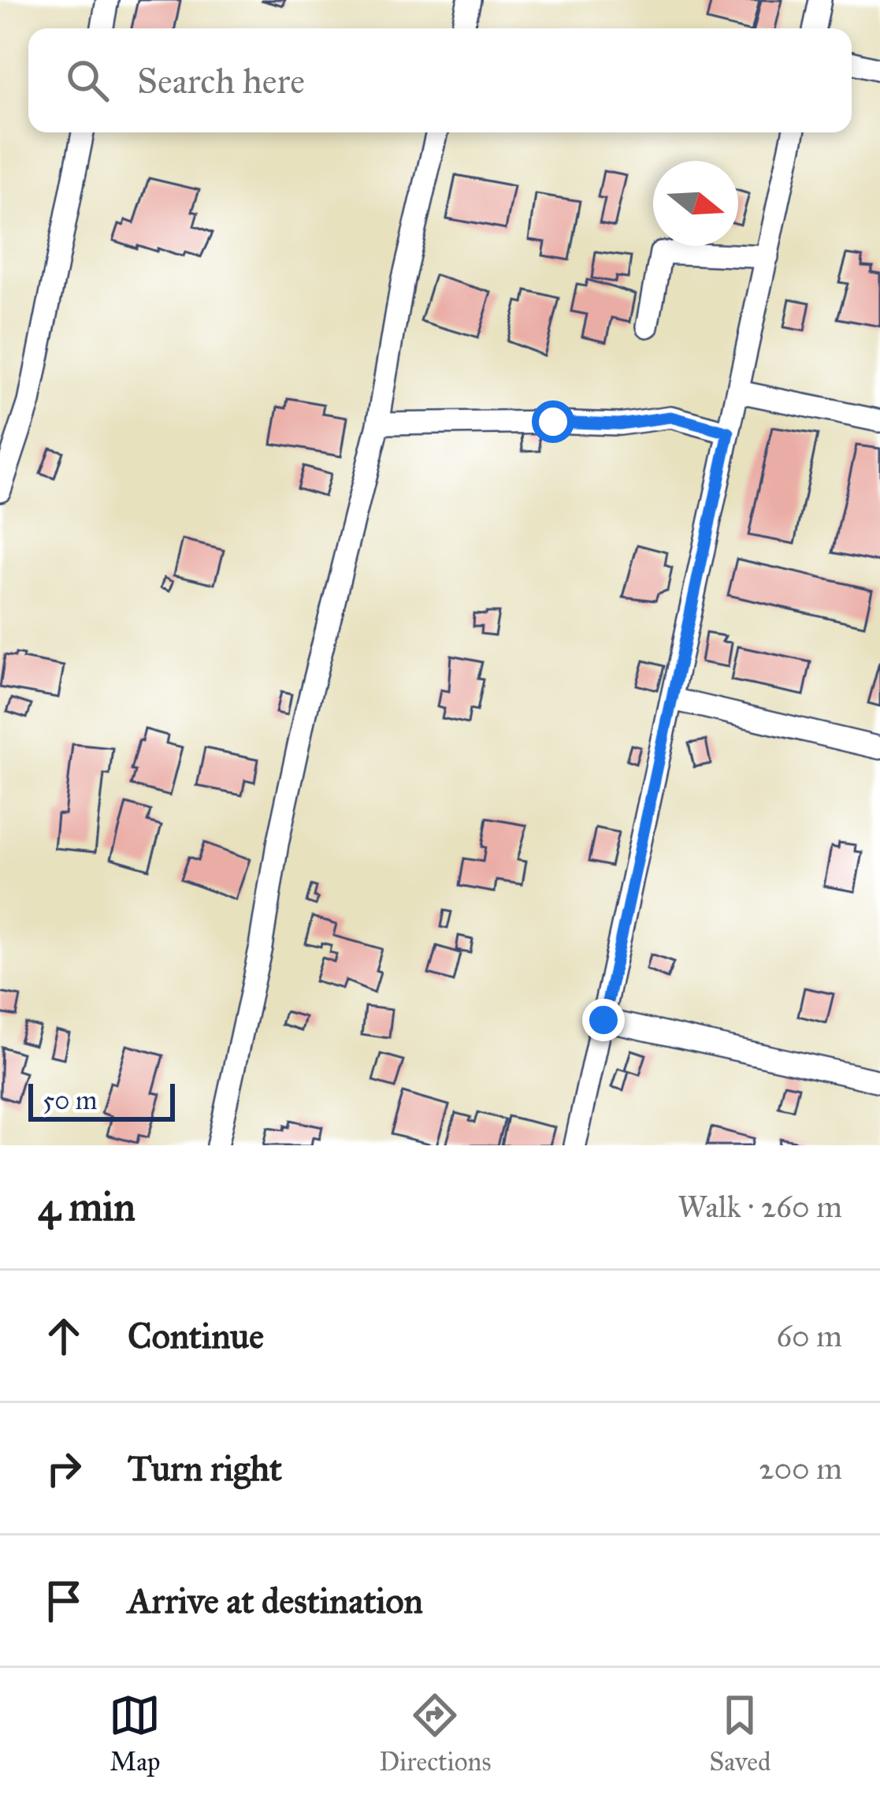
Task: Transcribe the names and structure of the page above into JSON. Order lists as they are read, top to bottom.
{
  "scale_bar": "50 m",
  "north": "right",
  "page": {
    "search": "Search here",
    "scale": "50 m",
    "heading": ["4 min", "Walk · 260 m"],
    "list": [
      ["Continue", "60 m"],
      ["Turn right", "200 m"],
      "Arrive at destination"
    ],
    "nav": ["Map", "Directions", "Saved"]
  }
}
